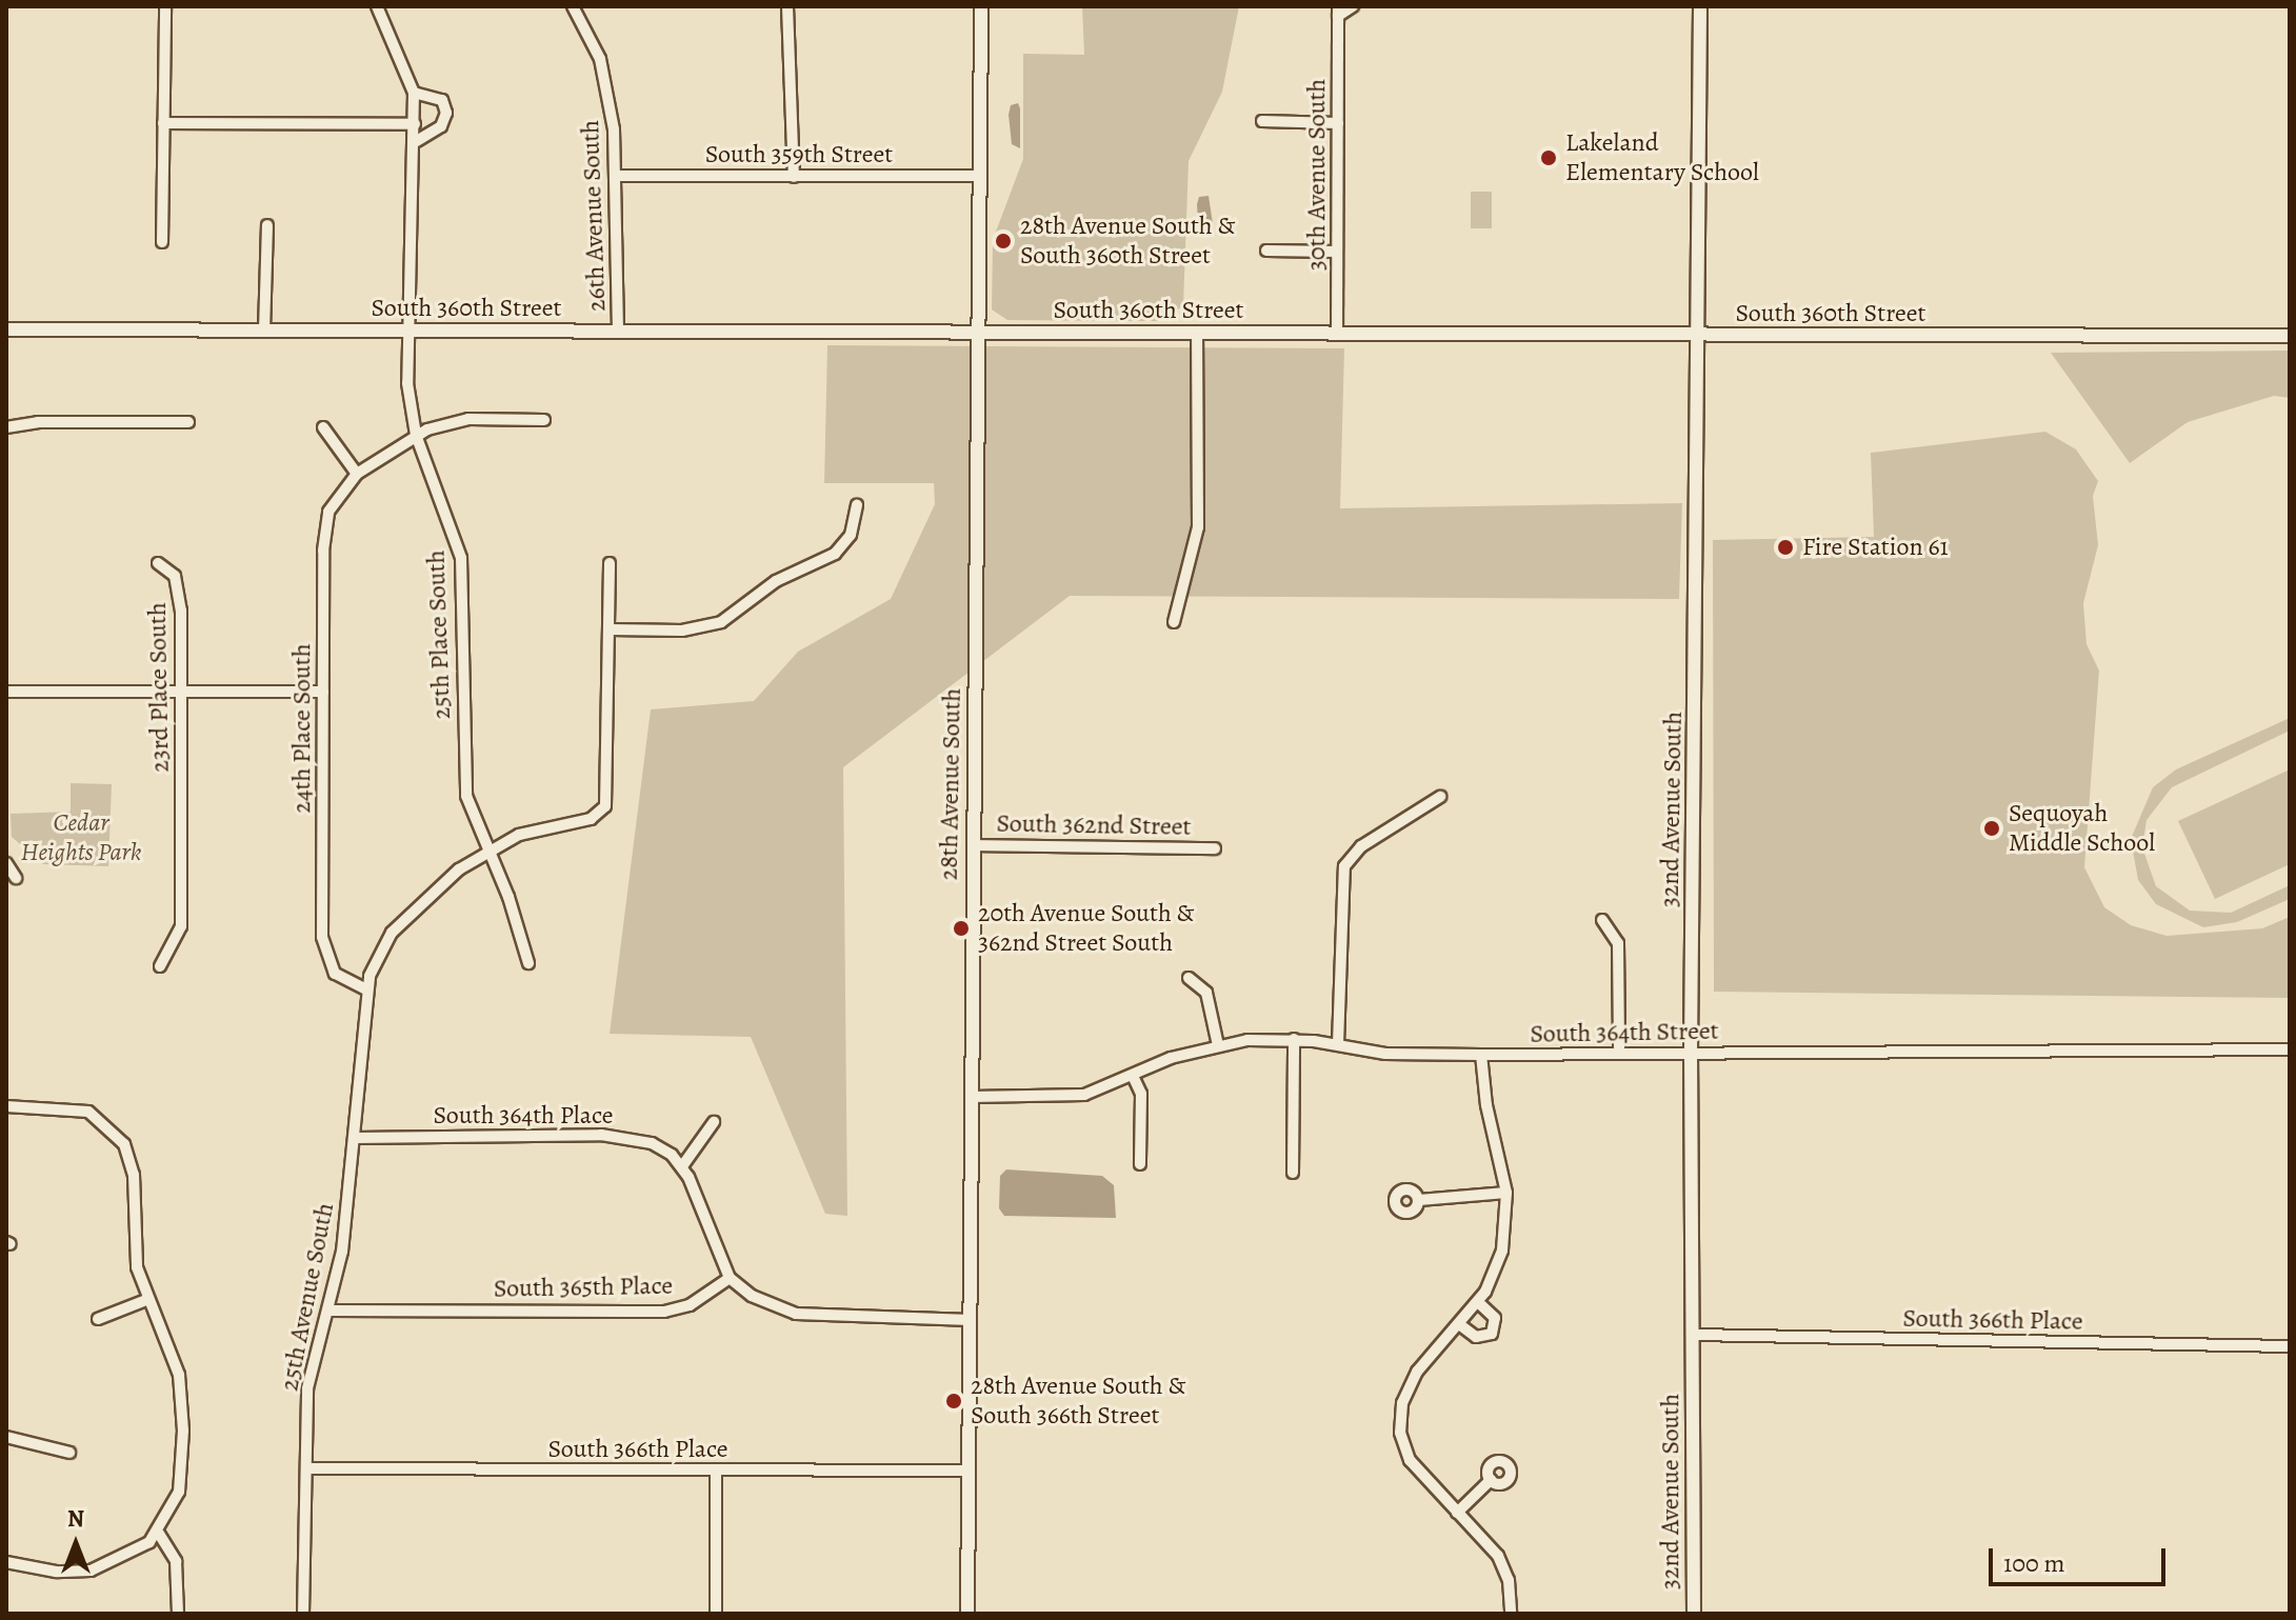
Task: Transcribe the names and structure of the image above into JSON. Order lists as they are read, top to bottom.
{
  "streets": {
    "street": [
      "South 359th Street",
      "30th Avenue South",
      "26th Avenue South",
      "South 360th Street",
      "25th Place South",
      "23rd Place South",
      "24th Place South",
      "28th Avenue South",
      "32nd Avenue South",
      "South 362nd Street",
      "South 364th Street",
      "South 364th Place",
      "South 365th Place",
      "25th Avenue South",
      "South 366th Place"
    ]
  },
  "crossings": [
    ["South 359th Street", "26th Avenue South"],
    ["South 359th Street", "28th Avenue South"],
    ["30th Avenue South", "South 360th Street"],
    ["26th Avenue South", "South 360th Street"],
    ["South 360th Street", "25th Place South"],
    ["South 360th Street", "28th Avenue South"],
    ["South 360th Street", "32nd Avenue South"],
    ["25th Place South", "24th Place South"],
    ["25th Place South", "25th Avenue South"],
    ["24th Place South", "25th Avenue South"],
    ["28th Avenue South", "South 362nd Street"],
    ["28th Avenue South", "South 364th Street"],
    ["28th Avenue South", "South 366th Place"],
    ["32nd Avenue South", "South 364th Street"],
    ["32nd Avenue South", "South 366th Place"],
    ["South 364th Place", "25th Avenue South"],
    ["South 365th Place", "25th Avenue South"],
    ["25th Avenue South", "South 366th Place"]
  ],
  "parks": ["Cedar Heights Park"],
  "places": [
    "Lakeland Elementary School",
    "28th Avenue South & South 360th Street",
    "Fire Station 61",
    "Sequoyah Middle School",
    "20th Avenue South & 362nd Street South",
    "28th Avenue South & South 366th Street"
  ],
  "scale_bar": "100 m",
  "north": "top"
}
